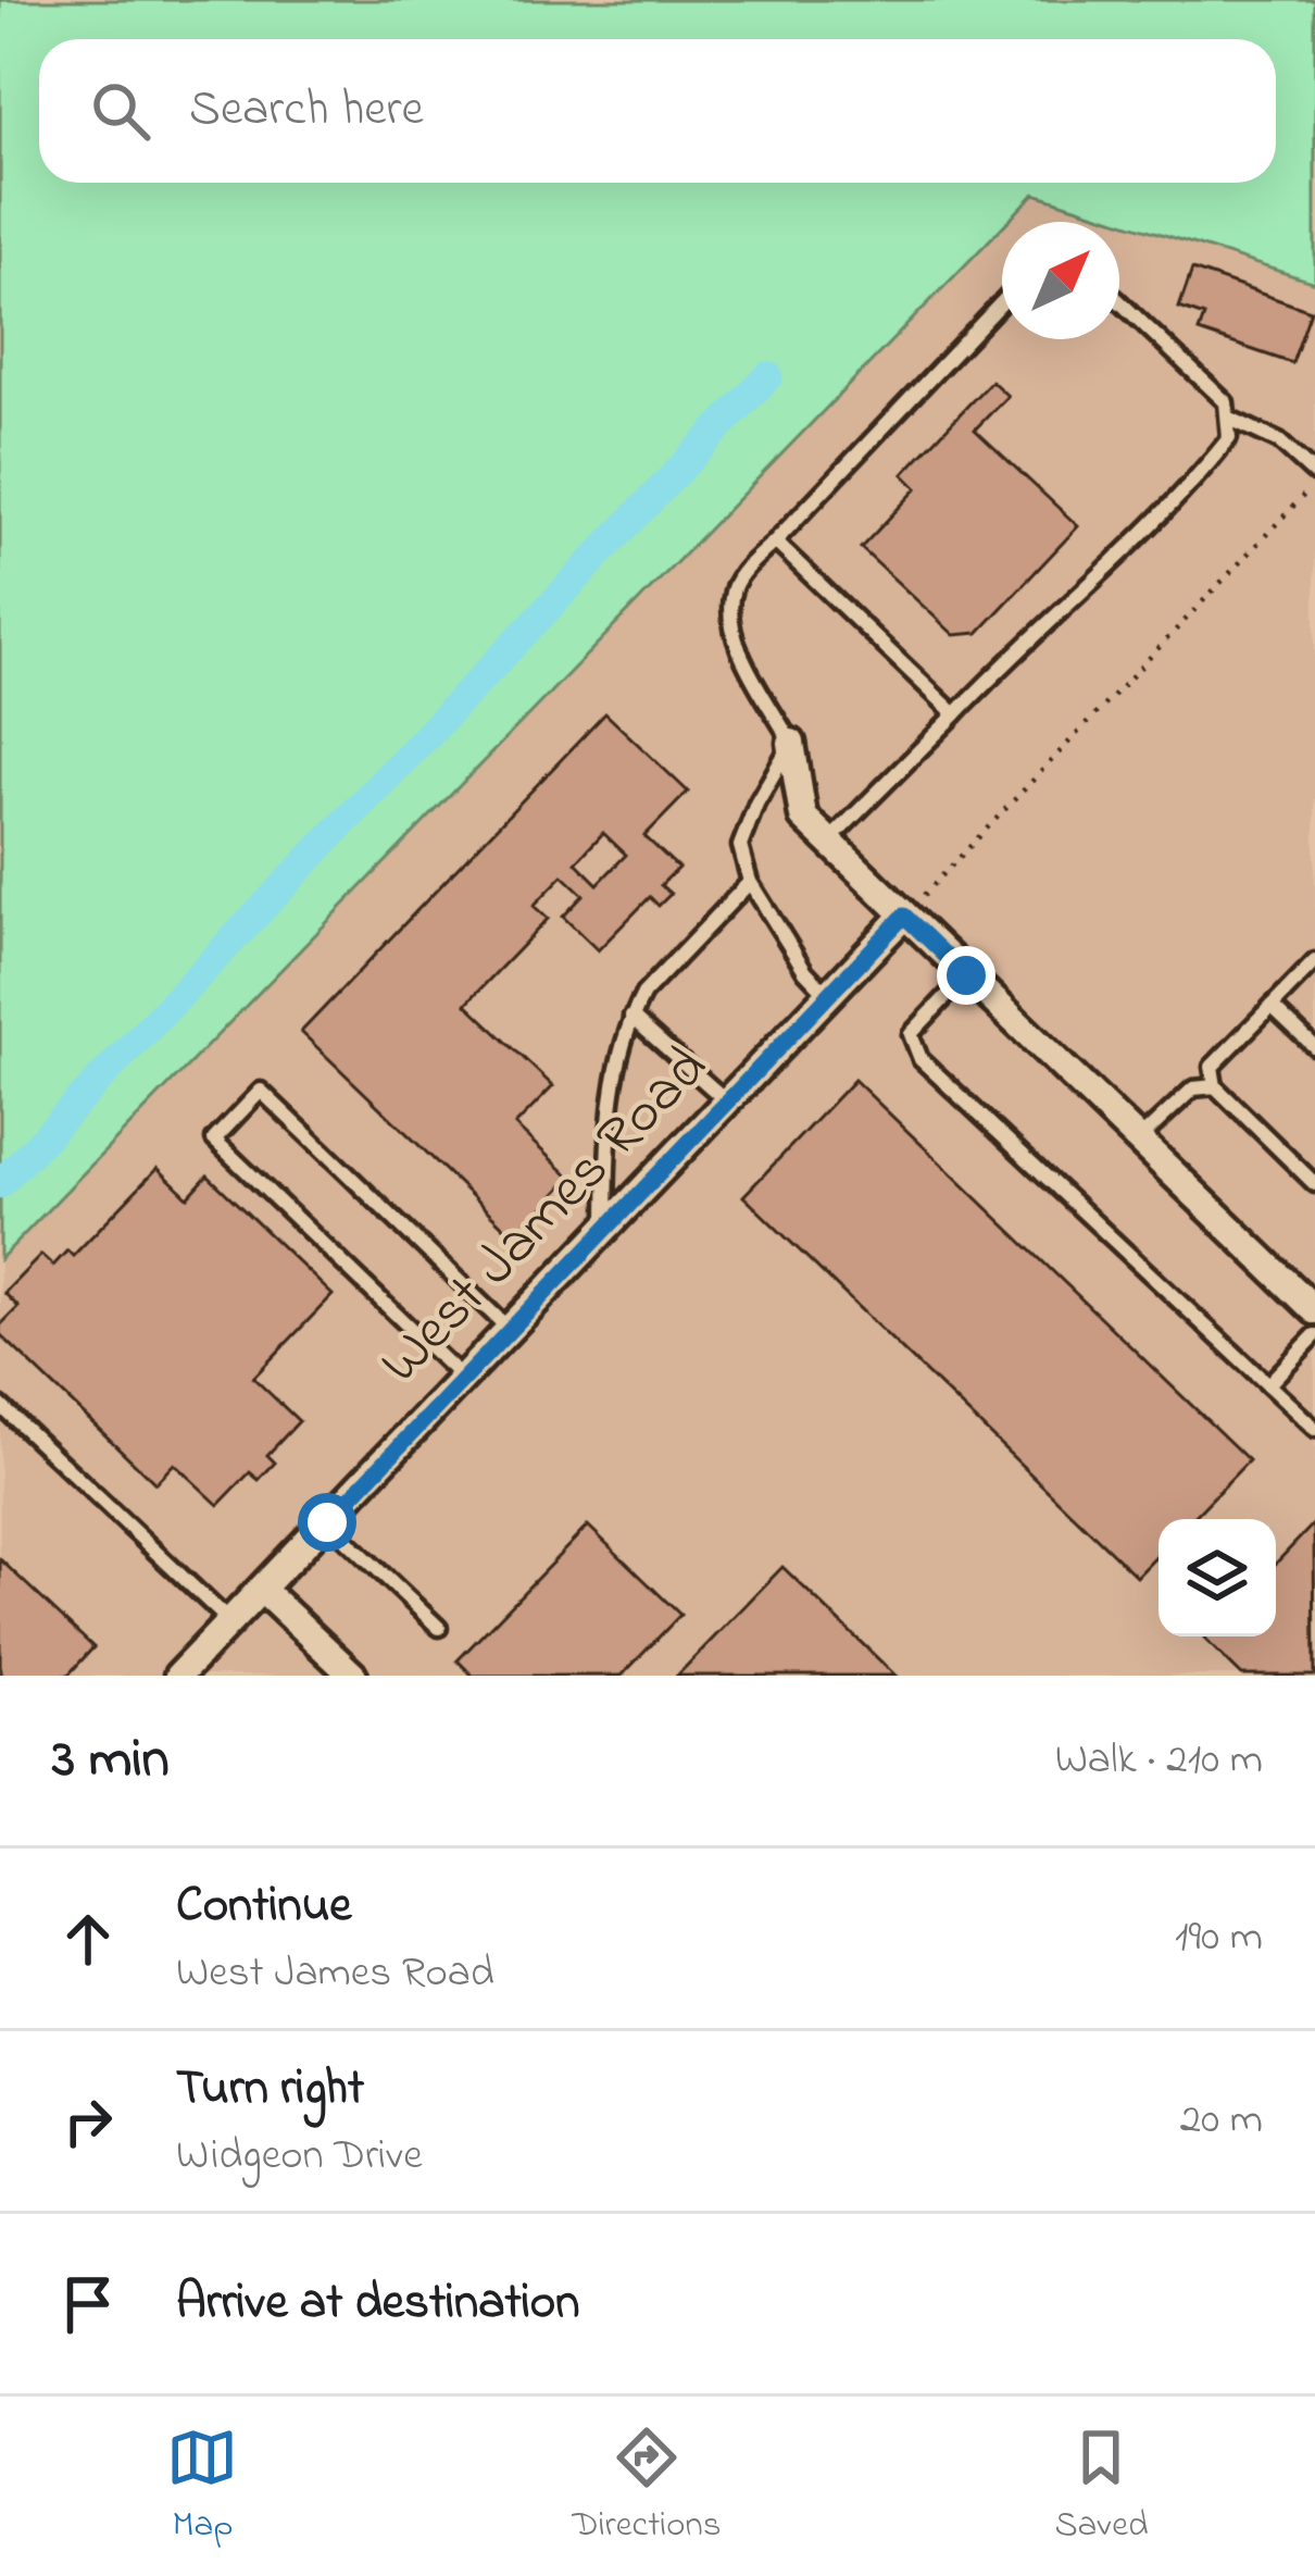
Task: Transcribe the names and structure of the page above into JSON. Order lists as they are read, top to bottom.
{
  "streets": {
    "street": ["West James Road"]
  },
  "north": "top right",
  "page": {
    "search": "Search here",
    "heading": ["3 min", "Walk · 210 m"],
    "list": [
      ["Continue", "West James Road", "190 m"],
      ["Turn right", "Widgeon Drive", "20 m"],
      "Arrive at destination"
    ],
    "nav": ["Map", "Directions", "Saved"]
  }
}
